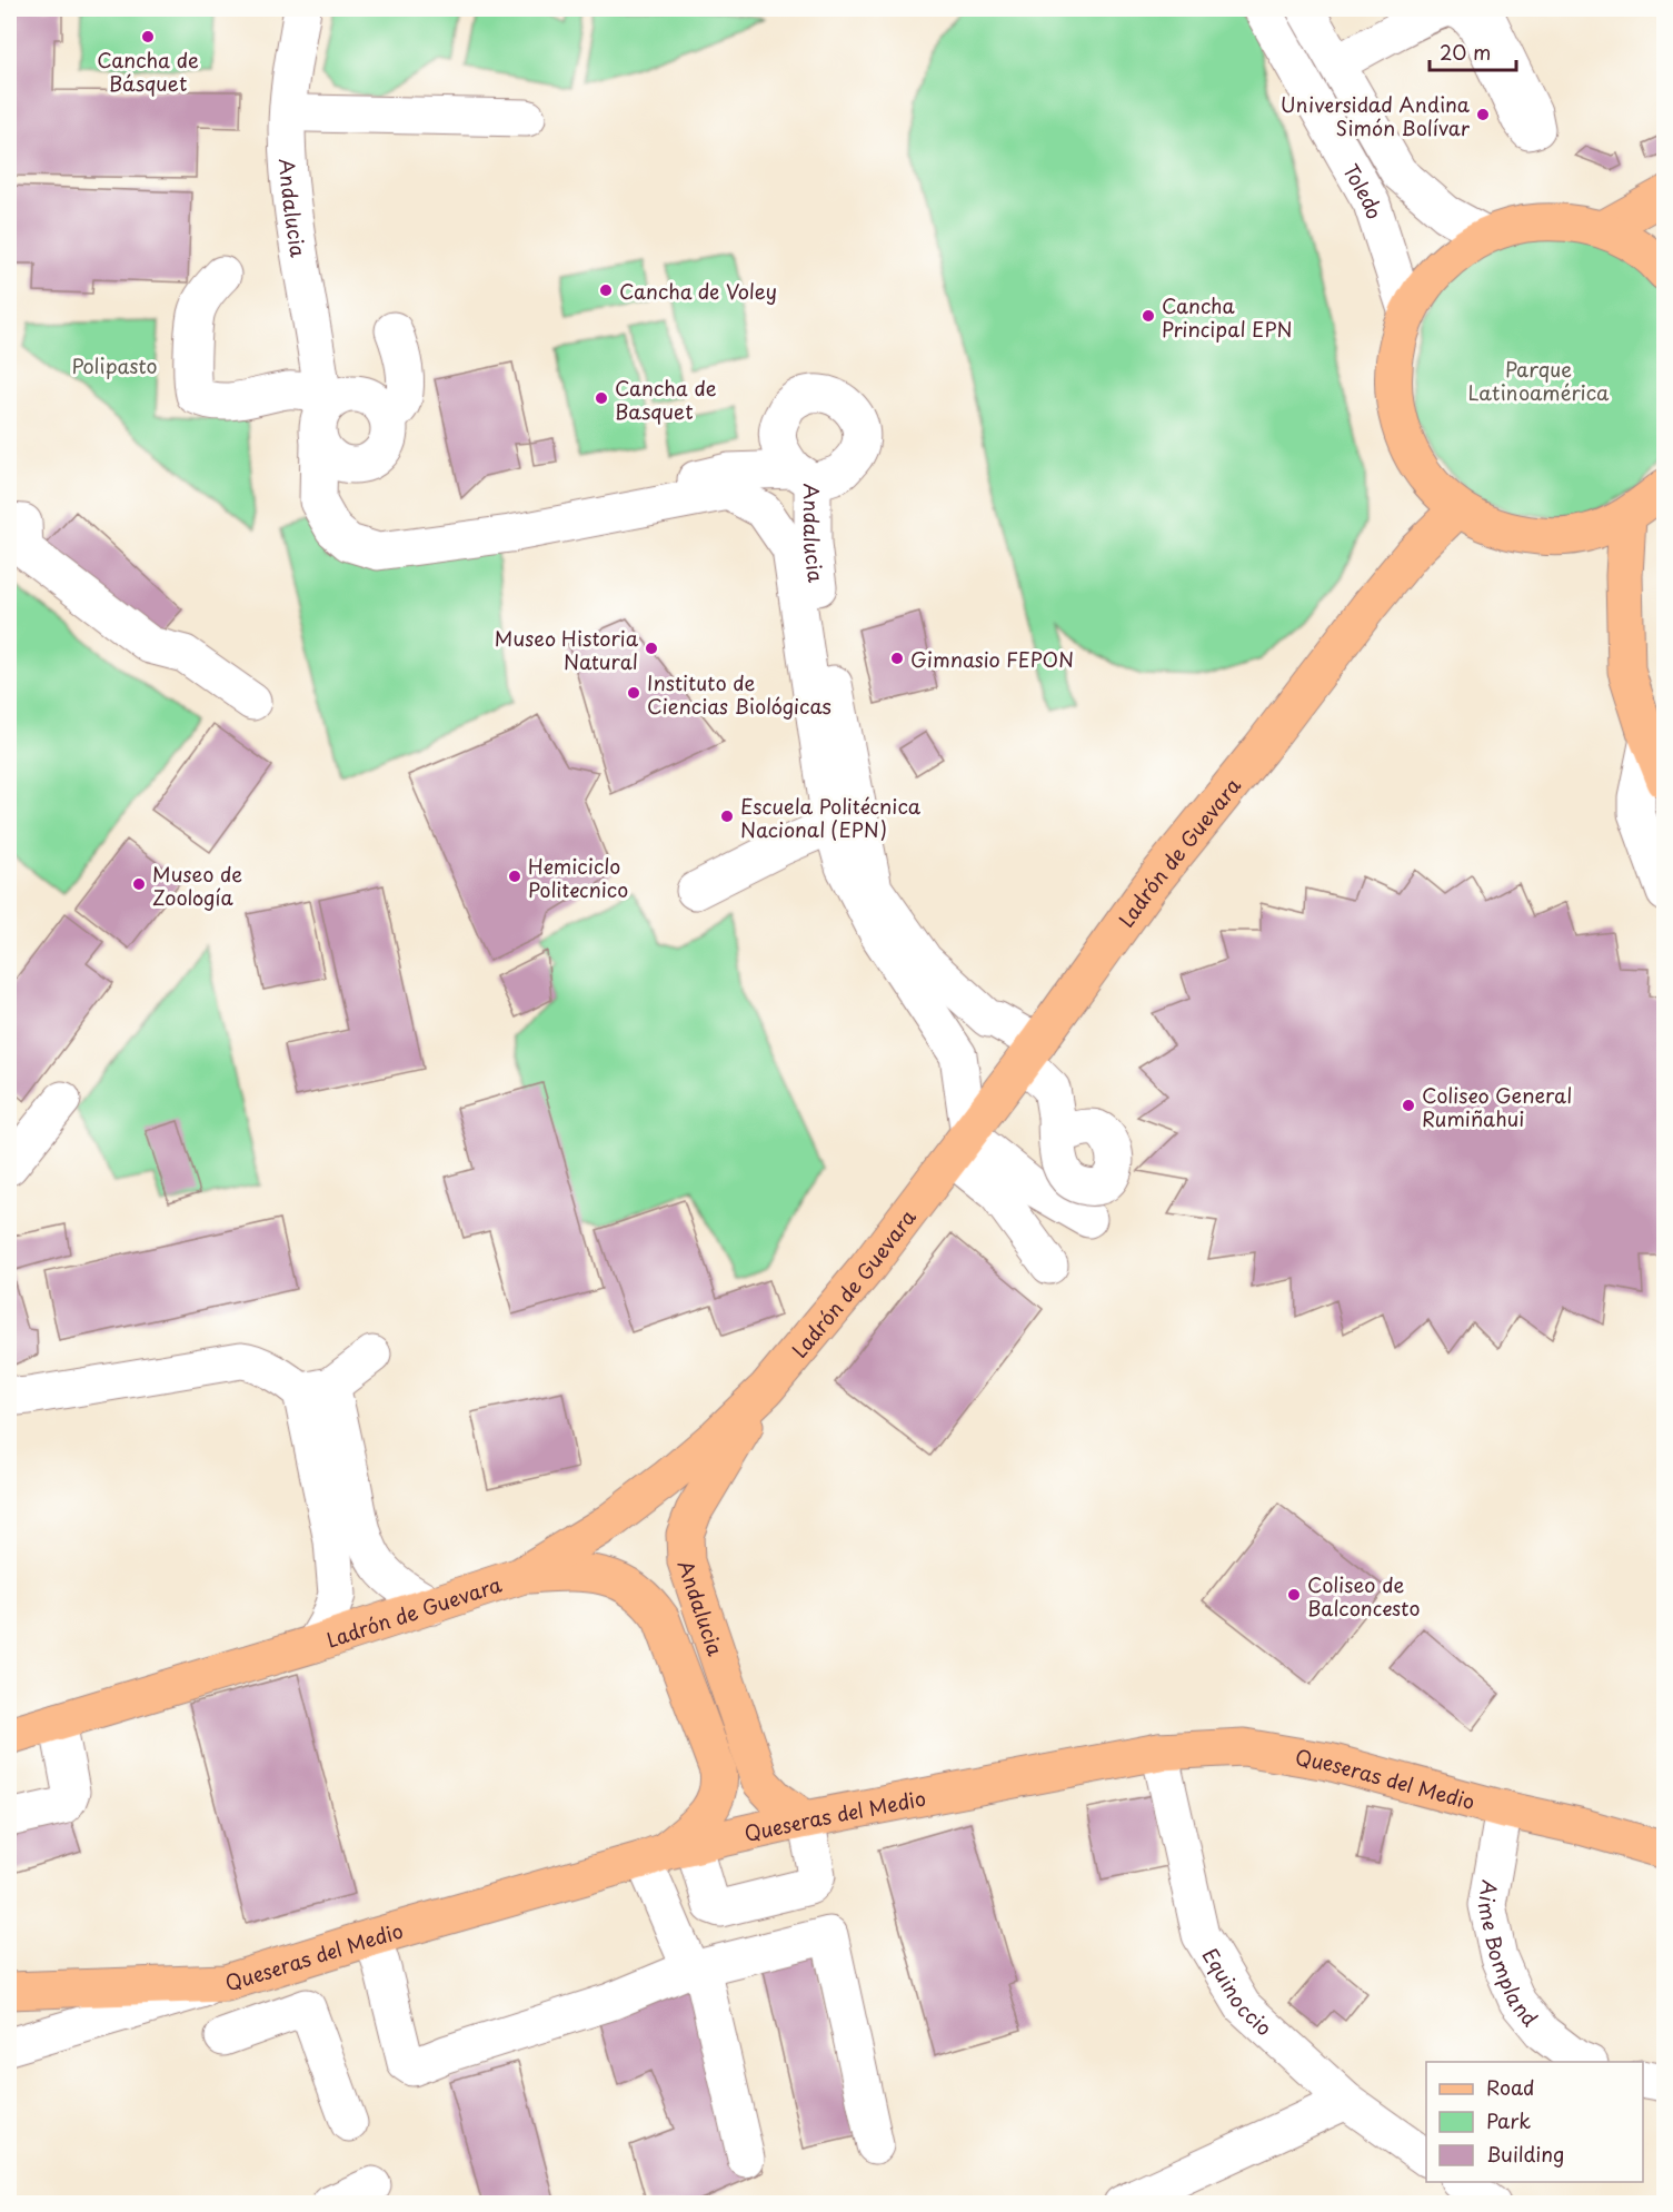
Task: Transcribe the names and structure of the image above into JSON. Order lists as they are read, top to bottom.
{
  "streets": {
    "main road": ["Andalucia", "Ladrón de Guevara", "Queseras del Medio"],
    "street": ["Toledo", "Aime Bompland", "Equinoccio"]
  },
  "crossings": [
    ["Andalucia", "Ladrón de Guevara"],
    ["Andalucia", "Queseras del Medio"],
    ["Queseras del Medio", "Aime Bompland"],
    ["Queseras del Medio", "Equinoccio"]
  ],
  "parks": ["Polipasto", "Parque Latinoamérica"],
  "places": [
    "Cancha de Básquet",
    "Universidad Andina Simón Bolívar",
    "Cancha de Voley",
    "Cancha Principal EPN",
    "Cancha de Basquet",
    "Museo Historia Natural",
    "Gimnasio FEPON",
    "Instituto de Ciencias Biológicas",
    "Escuela Politécnica Nacional (EPN)",
    "Hemiciclo Politecnico",
    "Museo de Zoología",
    "Coliseo General Rumiñahui",
    "Coliseo de Balconcesto"
  ],
  "legend": ["Road", "Park", "Building"],
  "scale_bar": "20 m"
}
